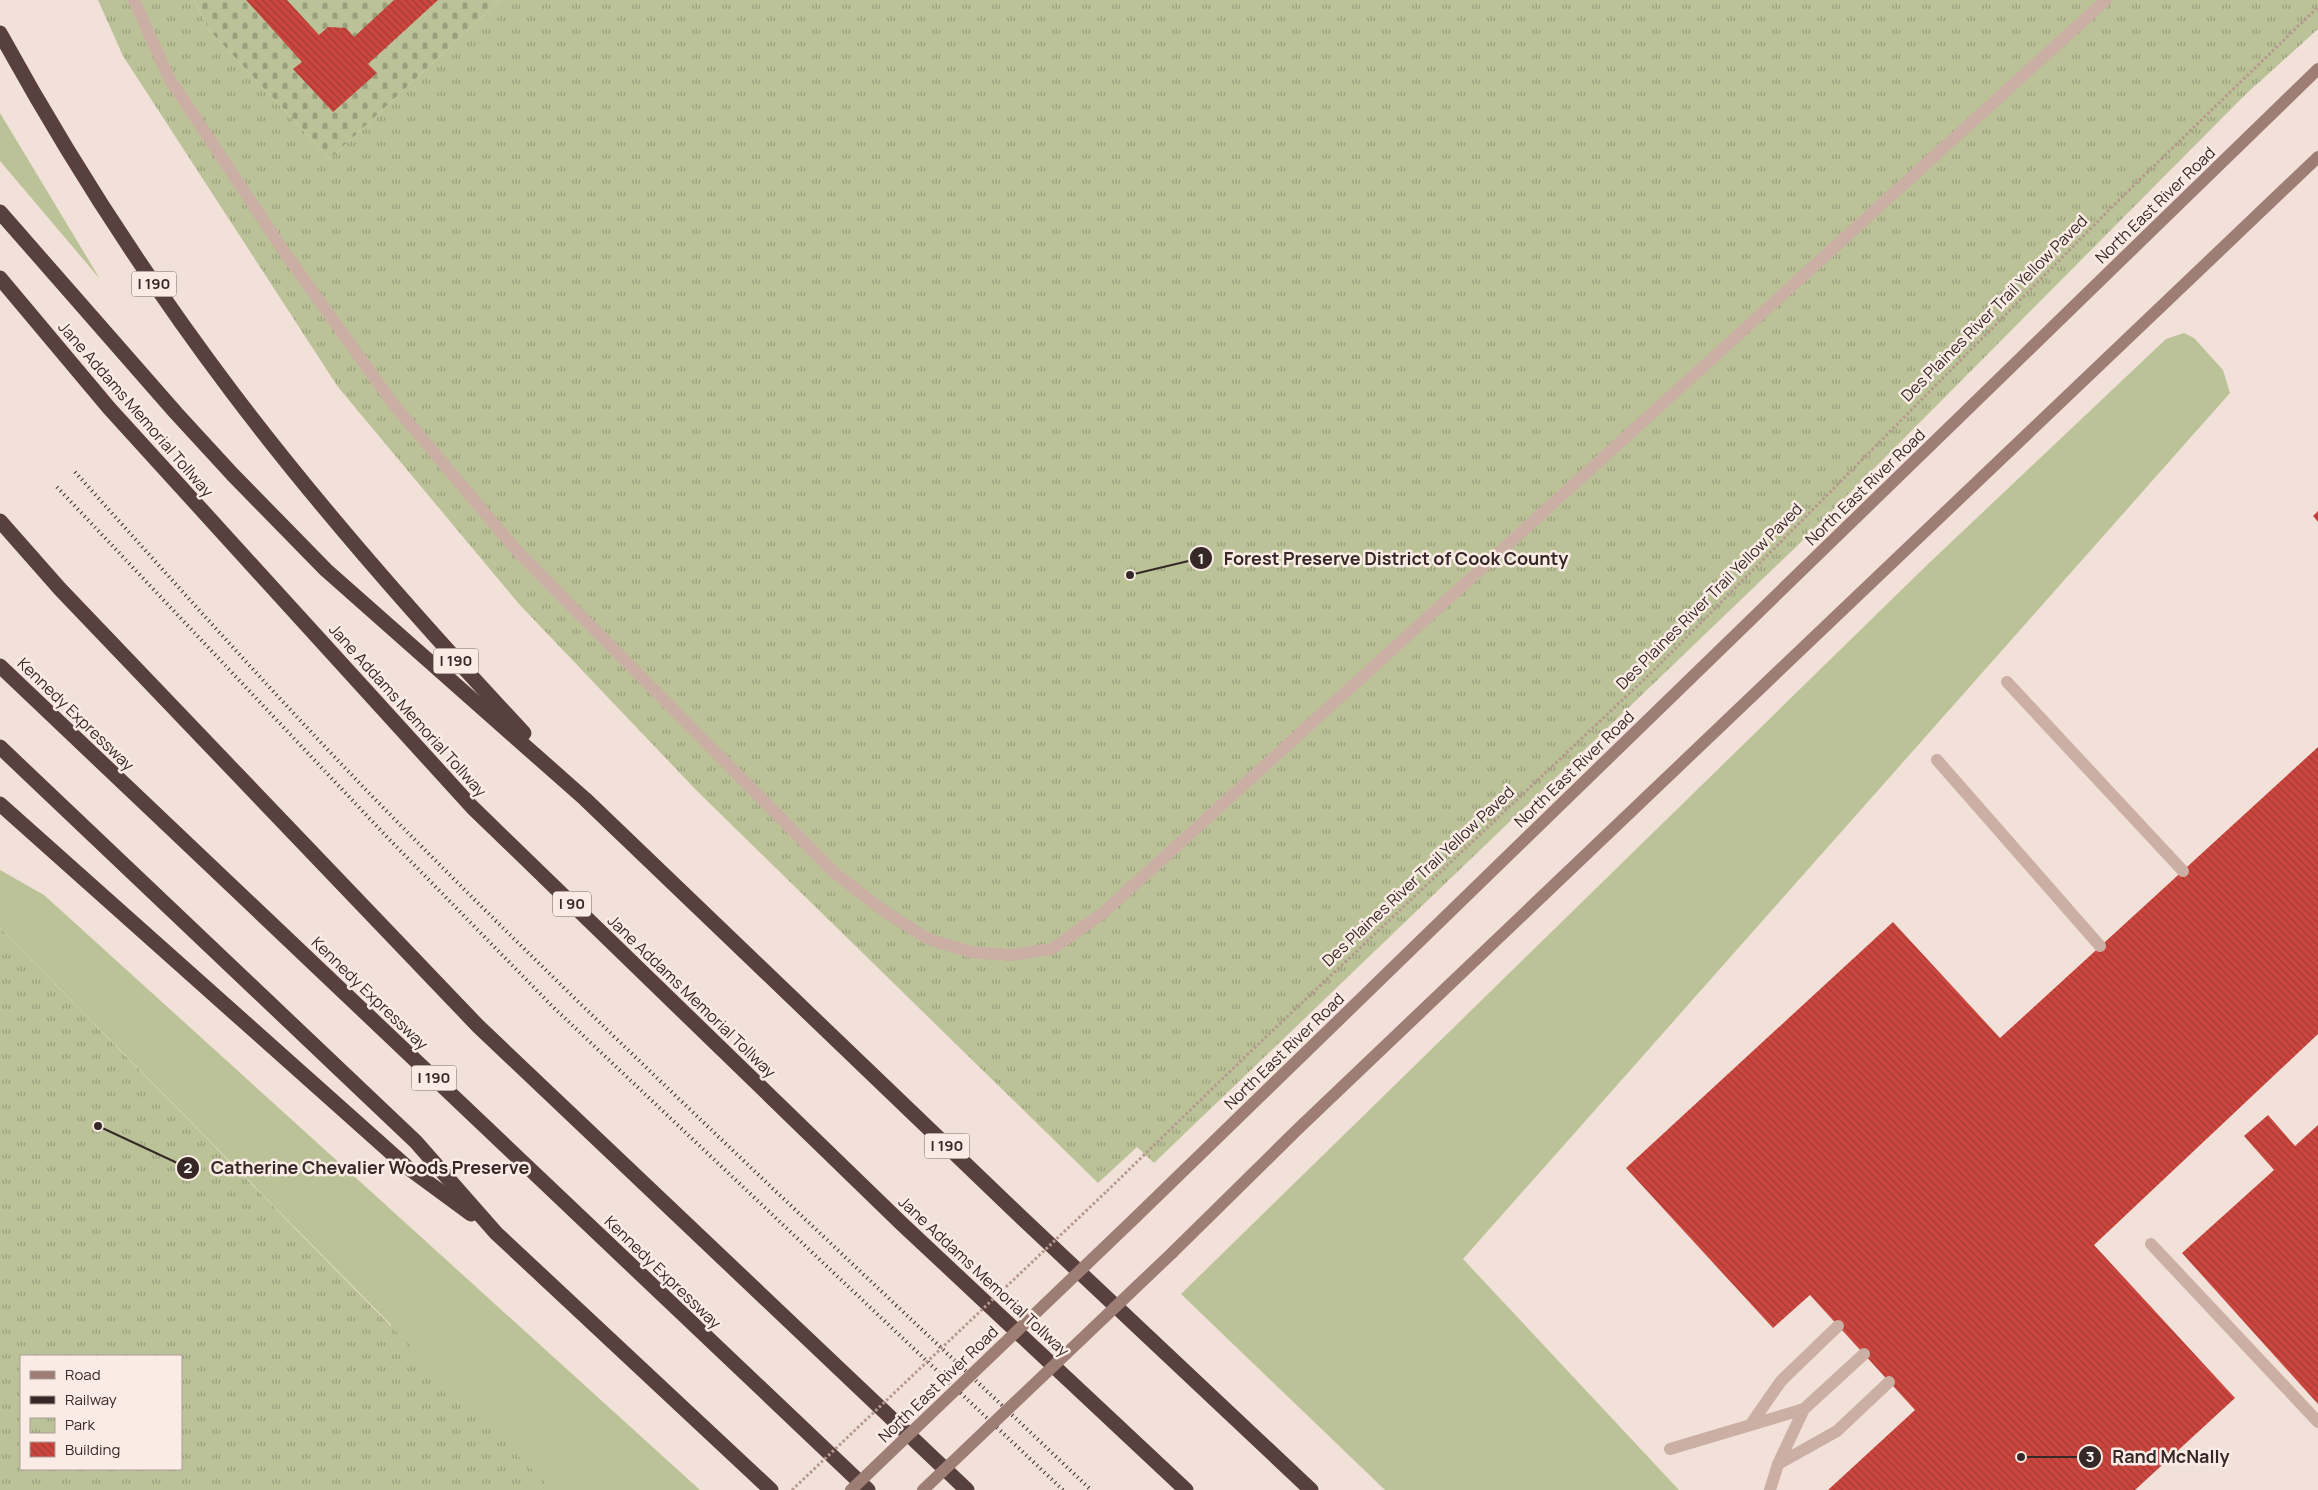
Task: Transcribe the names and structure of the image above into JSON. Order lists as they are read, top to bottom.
{
  "streets": {
    "highway": [
      "I 190",
      "Jane Addams Memorial Tollway",
      "Kennedy Expressway",
      "I 90"
    ],
    "main road": ["North East River Road"],
    "path": ["Des Plaines River Trail Yellow Paved"]
  },
  "places": ["Forest Preserve District of Cook County", "Catherine Chevalier Woods Preserve", "Rand McNally"],
  "legend": [
    "Road",
    "Railway",
    "Park",
    "Building"
  ]
}
